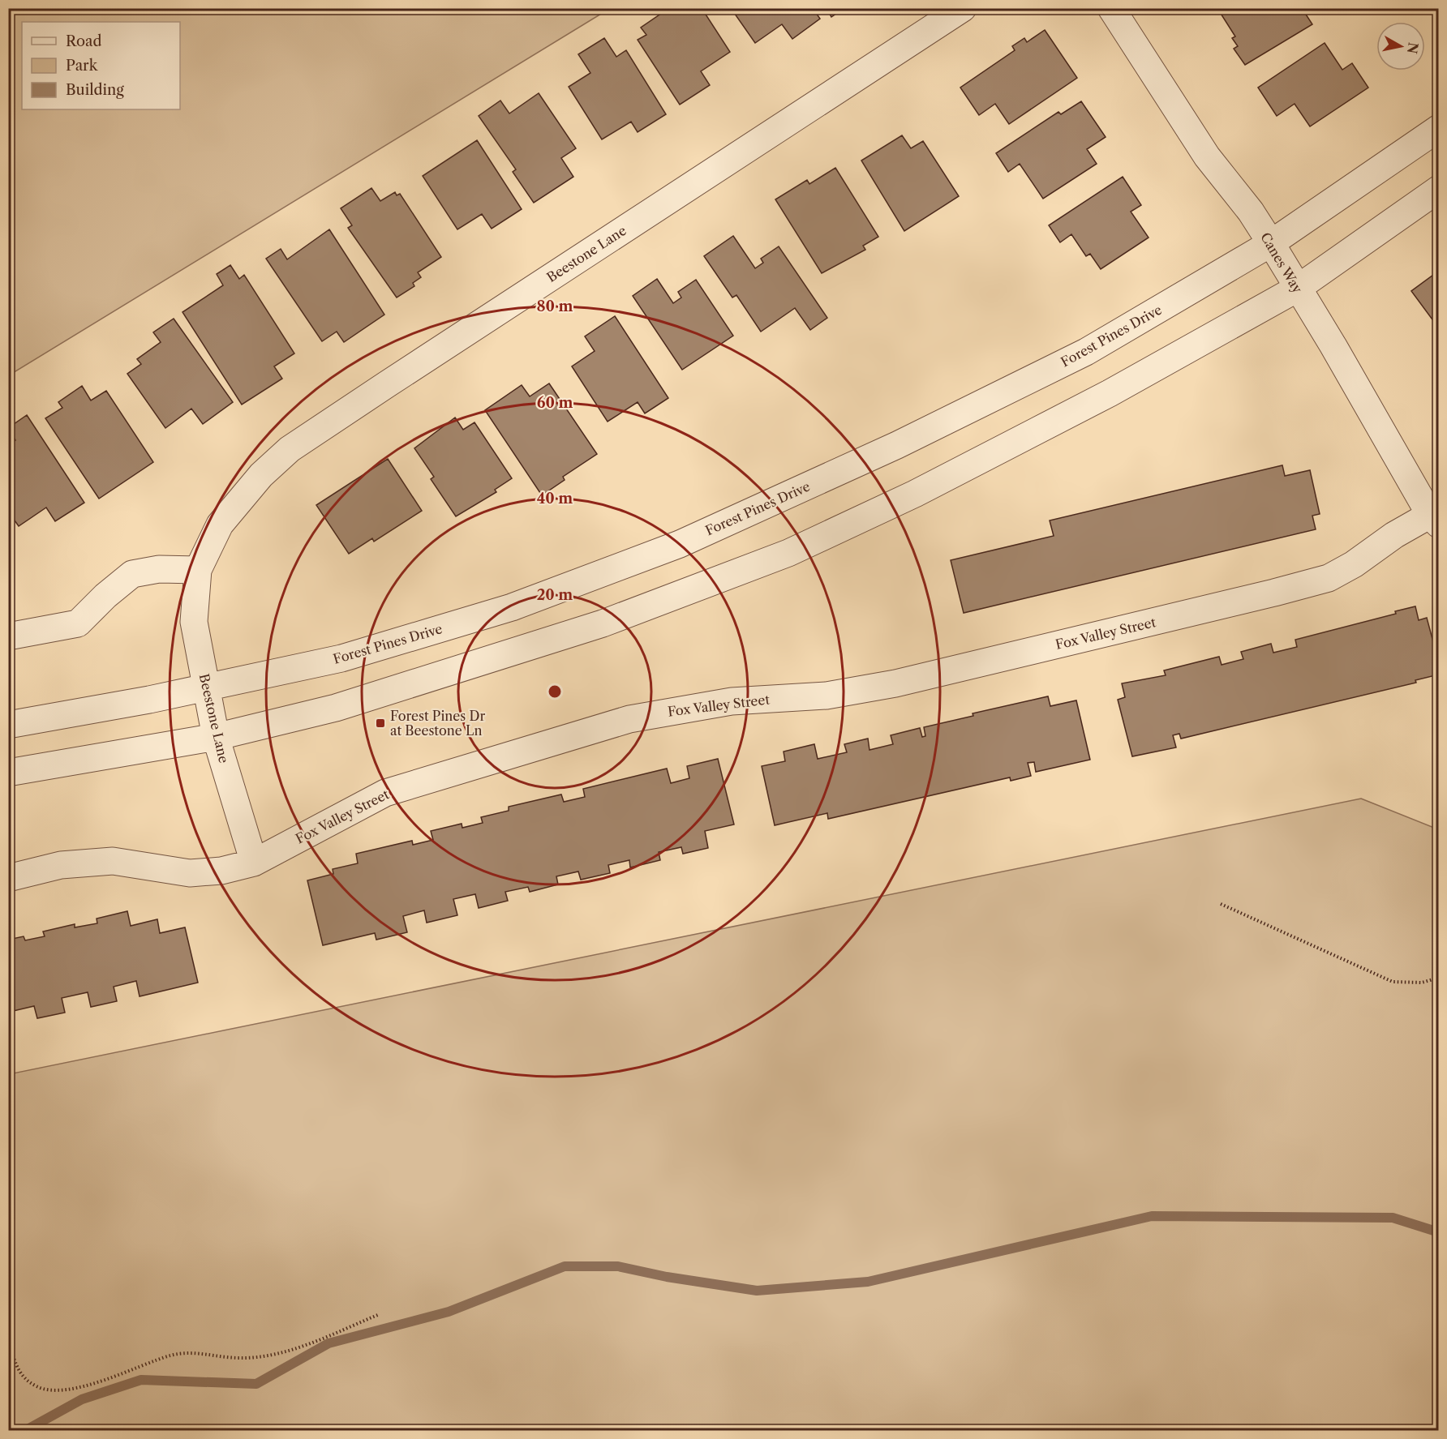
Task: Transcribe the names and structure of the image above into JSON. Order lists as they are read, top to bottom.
{
  "streets": {
    "street": [
      "Beestone Lane",
      "Canes Way",
      "Forest Pines Drive",
      "Fox Valley Street"
    ]
  },
  "crossings": [
    ["Beestone Lane", "Forest Pines Drive"],
    ["Beestone Lane", "Fox Valley Street"],
    ["Canes Way", "Forest Pines Drive"],
    ["Canes Way", "Fox Valley Street"]
  ],
  "places": {
    "transit": ["Forest Pines Dr at Beestone Ln"]
  },
  "legend": ["Road", "Park", "Building"],
  "north": "right",
  "rings": [
    "80 m",
    "60 m",
    "40 m",
    "20 m"
  ]
}
